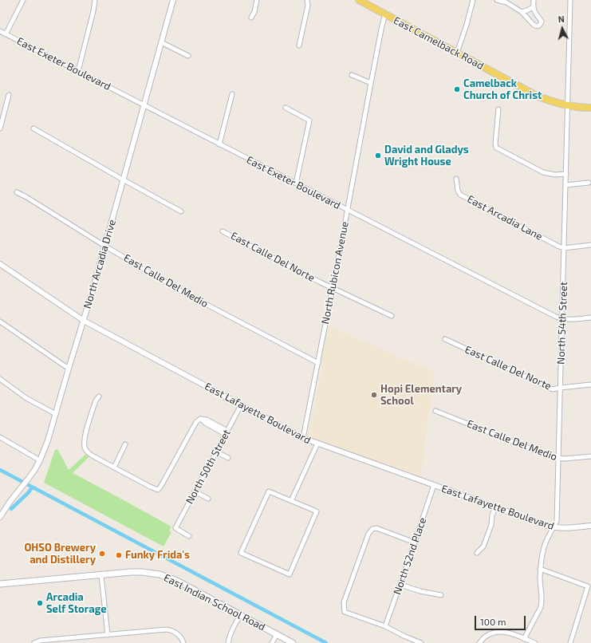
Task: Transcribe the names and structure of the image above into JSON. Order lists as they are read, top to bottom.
{
  "streets": {
    "main road": ["East Camelback Road", "East Indian School Road"],
    "street": [
      "East Exeter Boulevard",
      "East Arcadia Lane",
      "East Calle Del Norte",
      "North Arcadia Drive",
      "North Rubicon Avenue",
      "East Calle Del Medio",
      "North 54th Street",
      "East Lafayette Boulevard",
      "North 50th Street",
      "North 52nd Place"
    ]
  },
  "crossings": [
    ["East Camelback Road", "North Rubicon Avenue"],
    ["East Camelback Road", "North 54th Street"],
    ["East Exeter Boulevard", "North Arcadia Drive"],
    ["East Exeter Boulevard", "North Rubicon Avenue"],
    ["East Exeter Boulevard", "North 54th Street"],
    ["East Arcadia Lane", "North 54th Street"],
    ["East Calle Del Norte", "North Rubicon Avenue"],
    ["East Calle Del Norte", "North 54th Street"],
    ["North Arcadia Drive", "East Calle Del Medio"],
    ["North Arcadia Drive", "East Lafayette Boulevard"],
    ["North Rubicon Avenue", "East Calle Del Medio"],
    ["North Rubicon Avenue", "East Lafayette Boulevard"],
    ["East Calle Del Medio", "North 54th Street"],
    ["North 54th Street", "East Lafayette Boulevard"],
    ["East Lafayette Boulevard", "North 50th Street"],
    ["East Lafayette Boulevard", "North 52nd Place"]
  ],
  "places": [
    "Camelback Church of Christ",
    "David and Gladys Wright House",
    "Hopi Elementary School",
    "OHSO Brewery and Distillery",
    "Funky Frida's",
    "Arcadia Self Storage"
  ],
  "scale_bar": "100 m",
  "north": "top"
}
